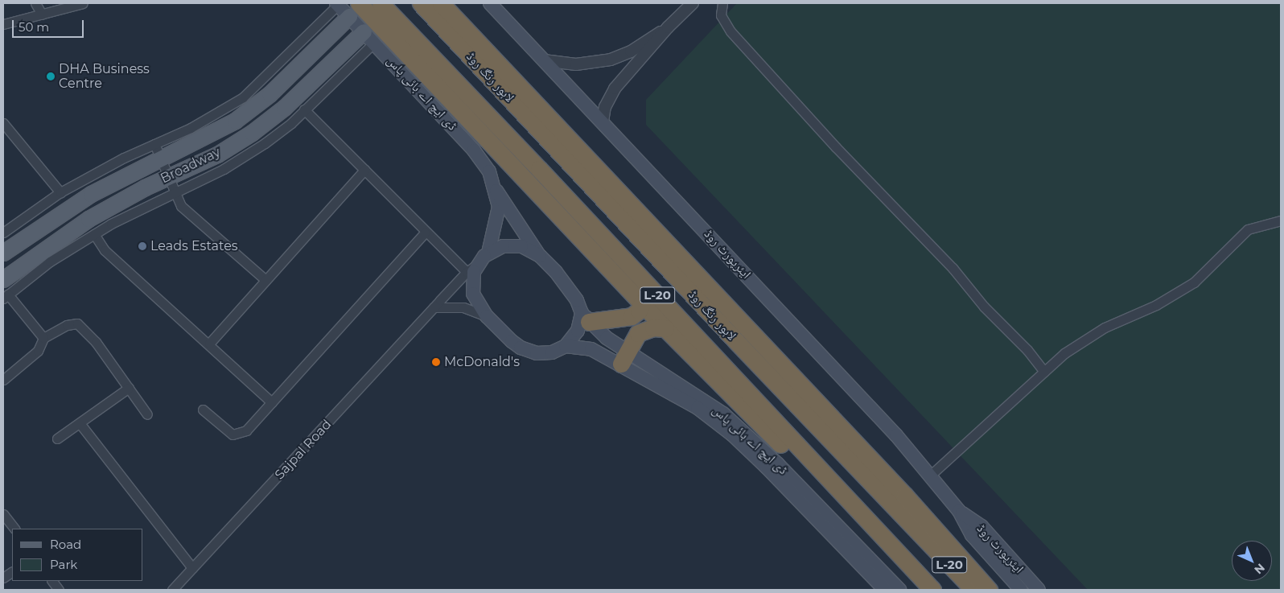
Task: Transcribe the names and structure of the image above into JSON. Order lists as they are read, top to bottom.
{
  "streets": {
    "highway": ["لاہور رنگ روڈ", "L-20"],
    "main road": ["ڈی ایچ اے بائی پاس", "Broadway", "ایئرپورٹ روڈ"],
    "street": ["Sajpal Road"]
  },
  "crossings": [
    ["ڈی ایچ اے بائی پاس", "Broadway"],
    ["ڈی ایچ اے بائی پاس", "Sajpal Road"]
  ],
  "places": ["DHA Business Centre", "Leads Estates", "McDonald's"],
  "legend": ["Road", "Park"],
  "scale_bar": "50 m",
  "north": "bottom right"
}
